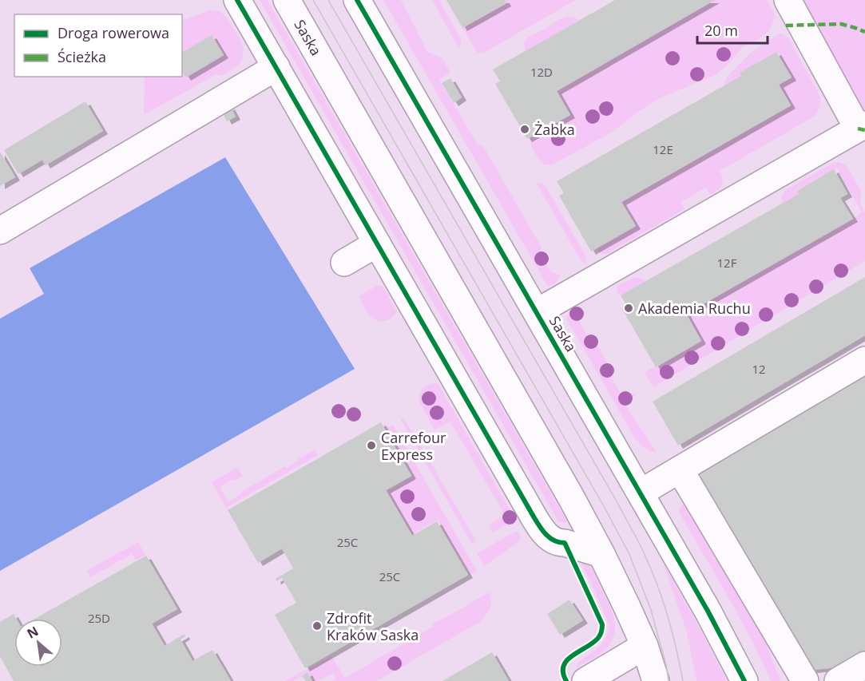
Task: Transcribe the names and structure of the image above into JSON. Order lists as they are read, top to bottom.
{
  "streets": {
    "street": ["Saska"]
  },
  "places": [
    "Żabka",
    "Akademia Ruchu",
    "Carrefour Express",
    "Zdrofit Kraków Saska"
  ],
  "house_numbers": [
    "12D",
    "12E",
    "12F",
    "12",
    "25C",
    "25C",
    "25D"
  ],
  "legend": ["Droga rowerowa", "Ścieżka"],
  "scale_bar": "20 m",
  "north": "top left"
}
